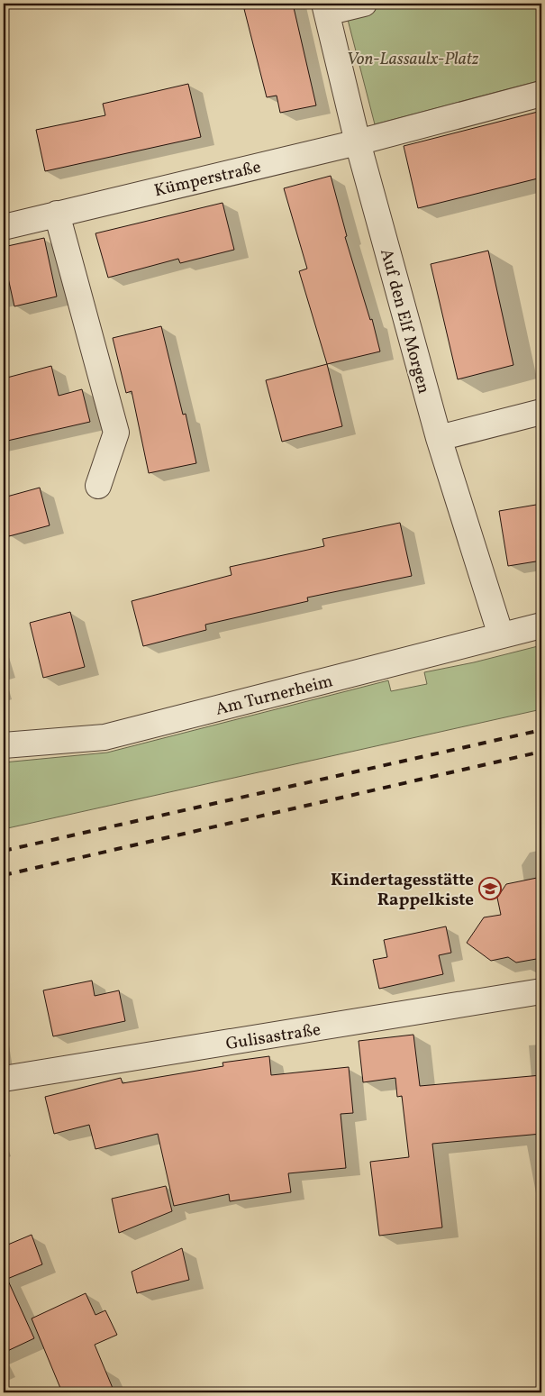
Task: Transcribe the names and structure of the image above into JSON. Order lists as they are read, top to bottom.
{
  "streets": {
    "street": [
      "Kümperstraße",
      "Auf den Elf Morgen",
      "Am Turnerheim",
      "Gulisastraße"
    ]
  },
  "crossings": [
    ["Kümperstraße", "Auf den Elf Morgen"],
    ["Auf den Elf Morgen", "Am Turnerheim"]
  ],
  "parks": ["Von-Lassaulx-Platz"],
  "places": {
    "school or university": ["Kindertagesstätte Rappelkiste"]
  }
}
